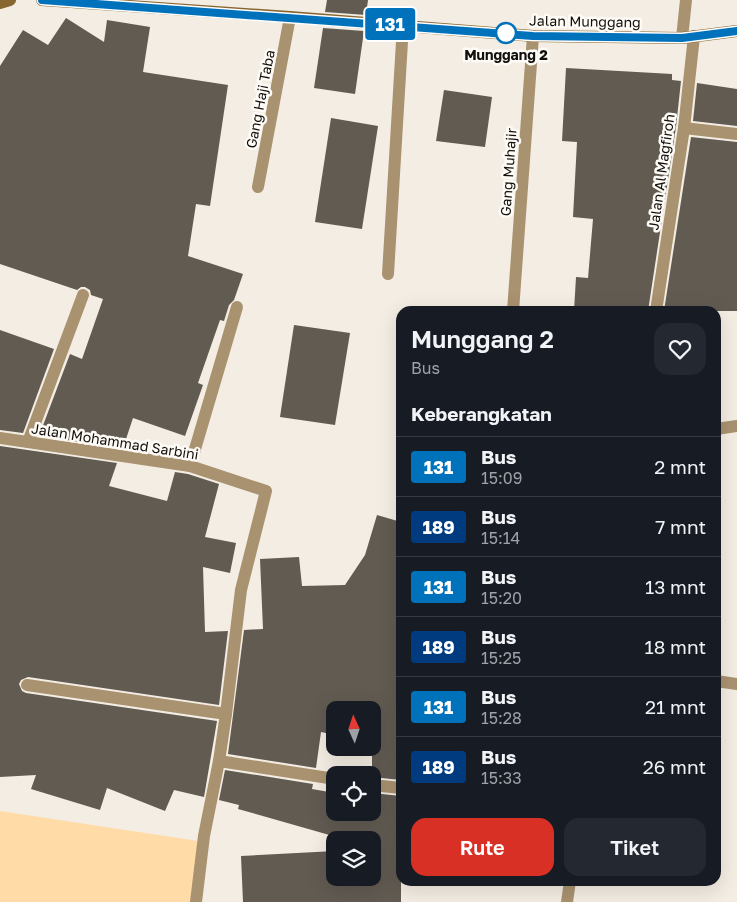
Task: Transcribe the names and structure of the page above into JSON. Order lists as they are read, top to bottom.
{
  "streets": {
    "street": [
      "Jalan Munggang",
      "Gang Haji Taba",
      "Gang Muhajir",
      "Jalan Al Magfiroh",
      "Jalan Mohammad Sarbini"
    ]
  },
  "crossings": [
    ["Jalan Munggang", "Gang Haji Taba"],
    ["Jalan Munggang", "Gang Muhajir"],
    ["Jalan Munggang", "Jalan Al Magfiroh"]
  ],
  "places": ["Munggang 2"],
  "lines": ["bus line 131"],
  "north": "top",
  "page": {
    "on_map": "131",
    "heading": [
      ["Munggang 2", "Bus"],
      "Keberangkatan"
    ],
    "list": [
      {
        "mark": "131",
        "name": "Bus",
        "note": "15:09",
        "value": "2 mnt"
      },
      {
        "mark": "189",
        "name": "Bus",
        "note": "15:14",
        "value": "7 mnt"
      },
      {
        "mark": "131",
        "name": "Bus",
        "note": "15:20",
        "value": "13 mnt"
      },
      {
        "mark": "189",
        "name": "Bus",
        "note": "15:25",
        "value": "18 mnt"
      },
      {
        "mark": "131",
        "name": "Bus",
        "note": "15:28",
        "value": "21 mnt"
      },
      {
        "mark": "189",
        "name": "Bus",
        "note": "15:33",
        "value": "26 mnt"
      }
    ],
    "buttons": ["Rute", "Tiket"]
  }
}
